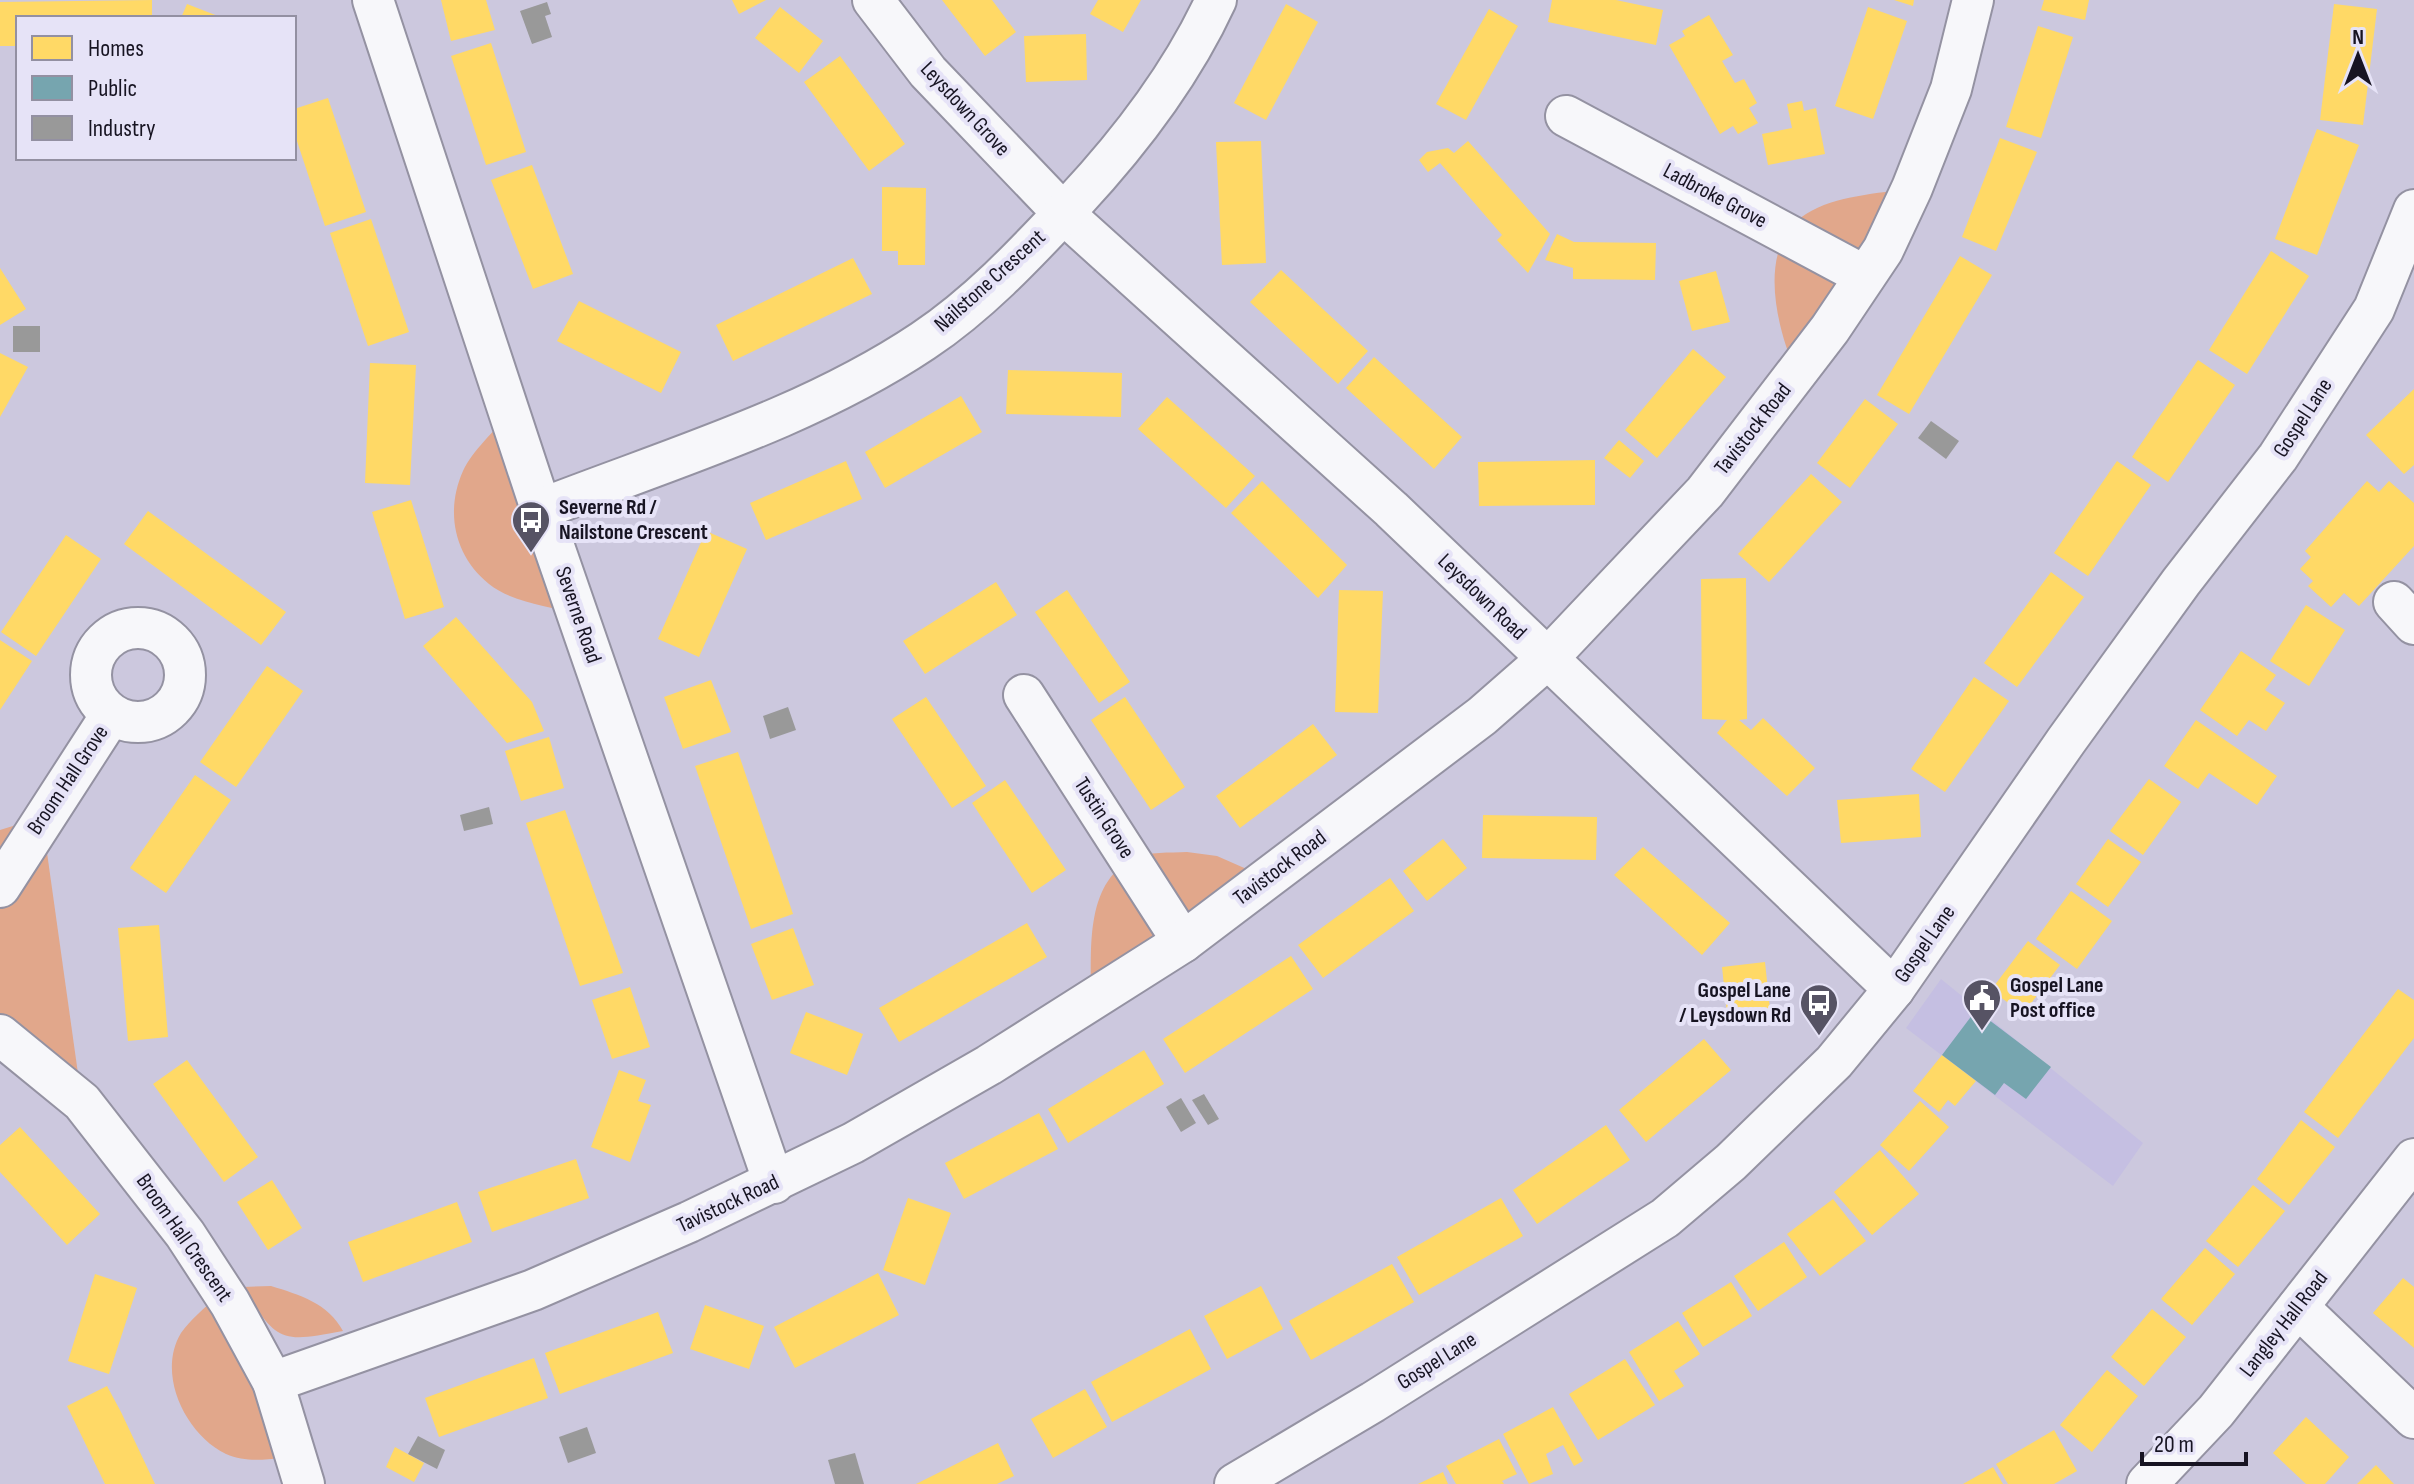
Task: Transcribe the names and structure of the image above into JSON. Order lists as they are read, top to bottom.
{
  "streets": {
    "street": [
      "Leysdown Grove",
      "Ladbroke Grove",
      "Nailstone Crescent",
      "Gospel Lane",
      "Tavistock Road",
      "Leysdown Road",
      "Severne Road",
      "Broom Hall Grove",
      "Tustin Grove",
      "Broom Hall Crescent",
      "Langley Hall Road"
    ]
  },
  "crossings": [
    ["Leysdown Grove", "Nailstone Crescent"],
    ["Leysdown Grove", "Leysdown Road"],
    ["Ladbroke Grove", "Tavistock Road"],
    ["Nailstone Crescent", "Leysdown Road"],
    ["Nailstone Crescent", "Severne Road"],
    ["Gospel Lane", "Leysdown Road"],
    ["Tavistock Road", "Leysdown Road"],
    ["Tavistock Road", "Severne Road"],
    ["Tavistock Road", "Tustin Grove"],
    ["Tavistock Road", "Broom Hall Crescent"]
  ],
  "places": {
    "bus stop": ["Severne Rd / Nailstone Crescent", "Gospel Lane / Leysdown Rd"],
    "public building": ["Gospel Lane Post office"]
  },
  "legend": ["Homes", "Public", "Industry"],
  "scale_bar": "20 m",
  "north": "top"
}
